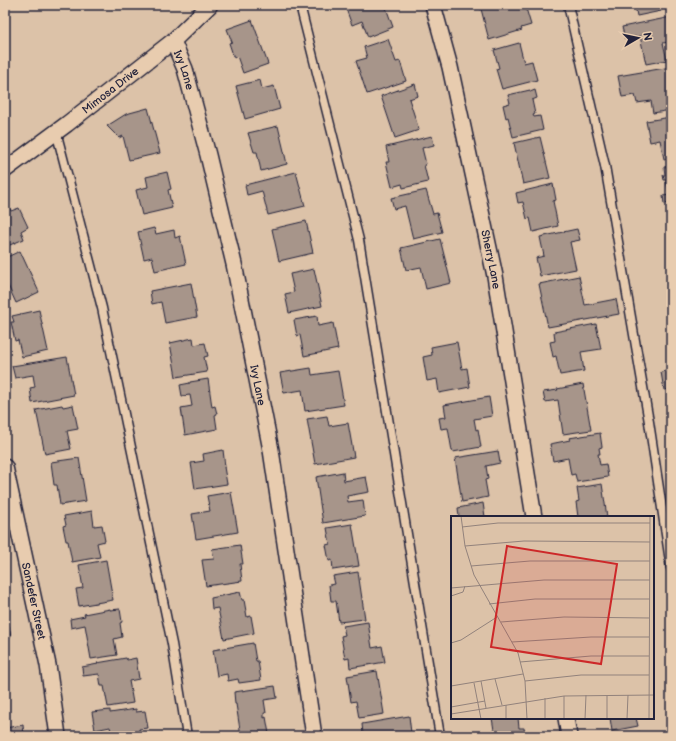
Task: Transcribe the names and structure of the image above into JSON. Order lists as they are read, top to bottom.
{
  "streets": {
    "street": [
      "Ivy Lane",
      "Mimosa Drive",
      "Sherry Lane",
      "Sandefer Street"
    ]
  },
  "crossings": [
    ["Ivy Lane", "Mimosa Drive"]
  ],
  "north": "right"
}
